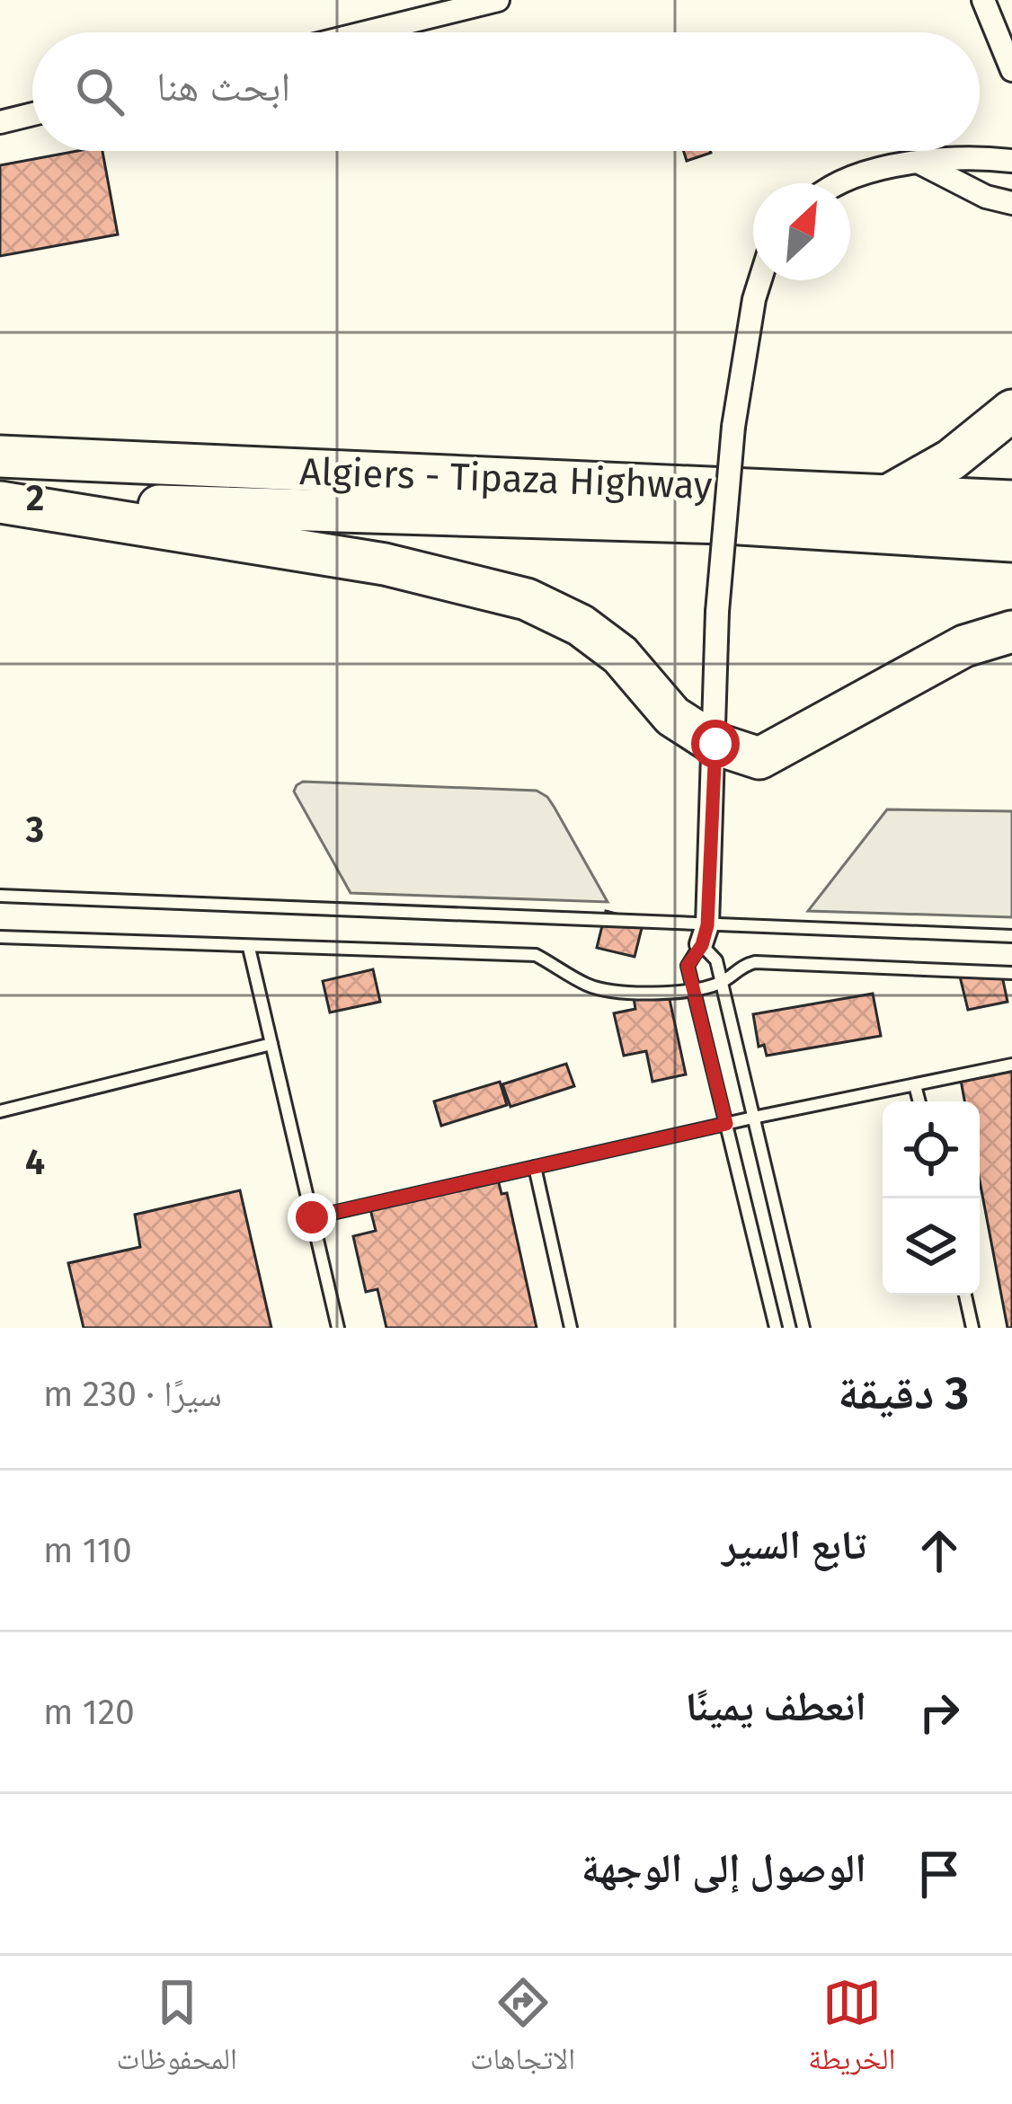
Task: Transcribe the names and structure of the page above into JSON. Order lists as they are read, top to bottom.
{
  "streets": {
    "highway": ["Algiers - Tipaza Highway"]
  },
  "north": "top right",
  "page": {
    "search": "ابحث هنا",
    "heading": ["3 دقيقة", "سيرًا · 230 m"],
    "list": [
      ["تابع السير", "110 m"],
      ["انعطف يمينًا", "120 m"],
      "الوصول إلى الوجهة"
    ],
    "nav": ["الخريطة", "الاتجاهات", "المحفوظات"]
  },
  "grid": {
    "rows": ["2", "3", "4"]
  }
}
